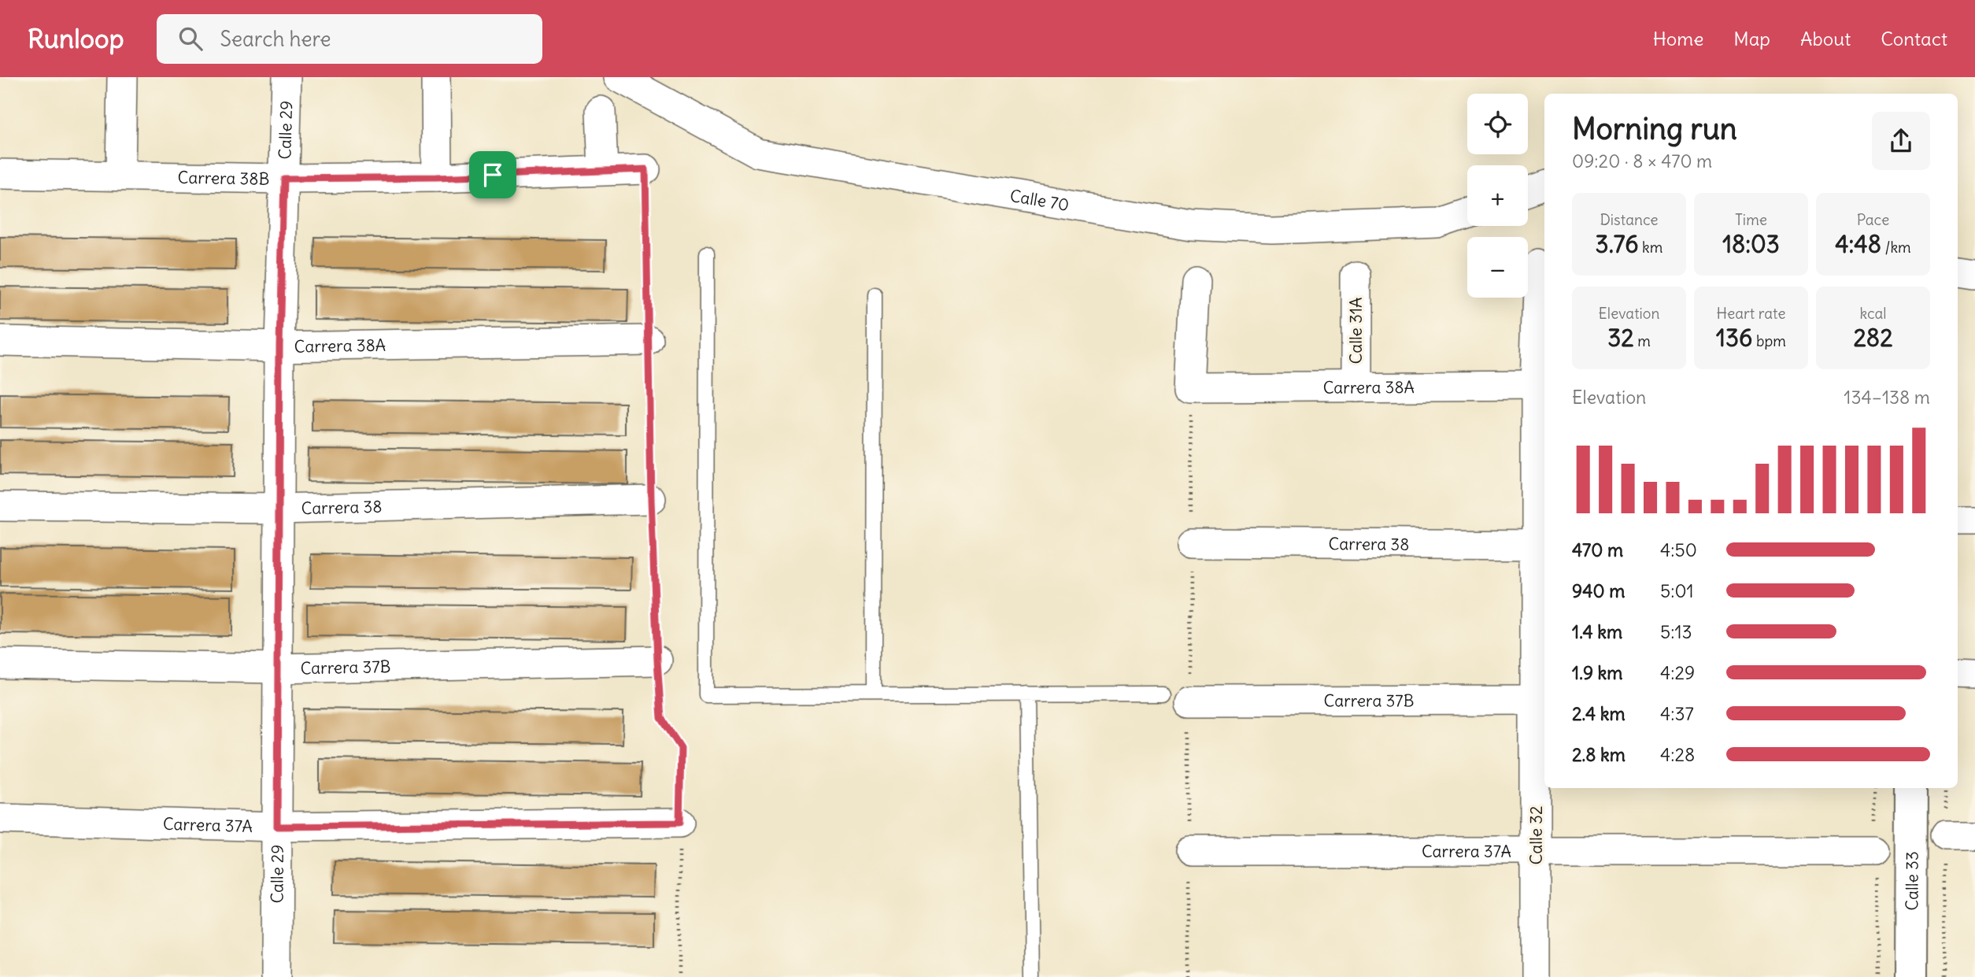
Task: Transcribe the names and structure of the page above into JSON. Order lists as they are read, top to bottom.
{
  "streets": {
    "street": [
      "Calle 29",
      "Carrera 38B",
      "Calle 70",
      "Calle 31A",
      "Carrera 38A",
      "Carrera 38",
      "Carrera 37B",
      "Carrera 37A",
      "Calle 32",
      "Calle 33"
    ]
  },
  "crossings": [
    ["Calle 29", "Carrera 38B"],
    ["Calle 29", "Carrera 38A"],
    ["Calle 29", "Carrera 38"],
    ["Calle 29", "Carrera 37B"],
    ["Calle 29", "Carrera 37A"],
    ["Calle 31A", "Carrera 38A"],
    ["Carrera 38A", "Calle 32"],
    ["Carrera 38", "Calle 32"],
    ["Carrera 37B", "Calle 32"],
    ["Carrera 37A", "Calle 32"]
  ],
  "page": {
    "header": "Runloop",
    "search": "Search here",
    "nav": [
      "Home",
      "Map",
      "About",
      "Contact"
    ],
    "map_buttons": ["+", "−"],
    "heading": ["Morning run", "09:20 · 8 × 470 m"],
    "stats": [
      ["Distance", "3.76 km"],
      ["Time", "18:03"],
      ["Pace", "4:48 /km"],
      ["Elevation", "32 m"],
      ["Heart rate", "136 bpm"],
      ["kcal", "282"]
    ],
    "chart": ["Elevation", "134–138 m"],
    "list": [
      {
        "name": "470 m",
        "note": "4:50"
      },
      {
        "name": "940 m",
        "note": "5:01"
      },
      {
        "name": "1.4 km",
        "note": "5:13"
      },
      {
        "name": "1.9 km",
        "note": "4:29"
      },
      {
        "name": "2.4 km",
        "note": "4:37"
      },
      {
        "name": "2.8 km",
        "note": "4:28"
      }
    ]
  }
}
